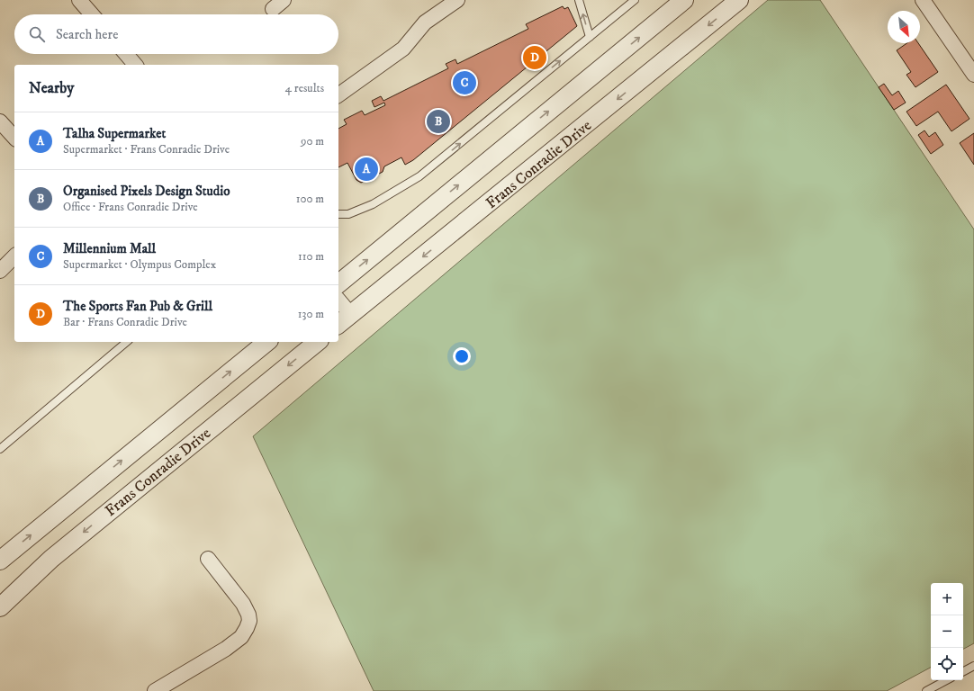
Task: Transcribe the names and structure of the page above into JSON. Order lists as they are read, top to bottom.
{
  "streets": {
    "street": ["Frans Conradie Drive"]
  },
  "north": "bottom right",
  "page": {
    "search": "Search here",
    "pins": [
      "D",
      "C",
      "B",
      "A"
    ],
    "heading": ["Nearby", "4 results"],
    "list": [
      {
        "mark": "A",
        "name": "Talha Supermarket",
        "note": "Supermarket · Frans Conradie Drive",
        "value": "90 m"
      },
      {
        "mark": "B",
        "name": "Organised Pixels Design Studio",
        "note": "Office · Frans Conradie Drive",
        "value": "100 m"
      },
      {
        "mark": "C",
        "name": "Millennium Mall",
        "note": "Supermarket · Olympus Complex",
        "value": "110 m"
      },
      {
        "mark": "D",
        "name": "The Sports Fan Pub & Grill",
        "note": "Bar · Frans Conradie Drive",
        "value": "130 m"
      }
    ],
    "map_buttons": ["+", "−"]
  }
}
